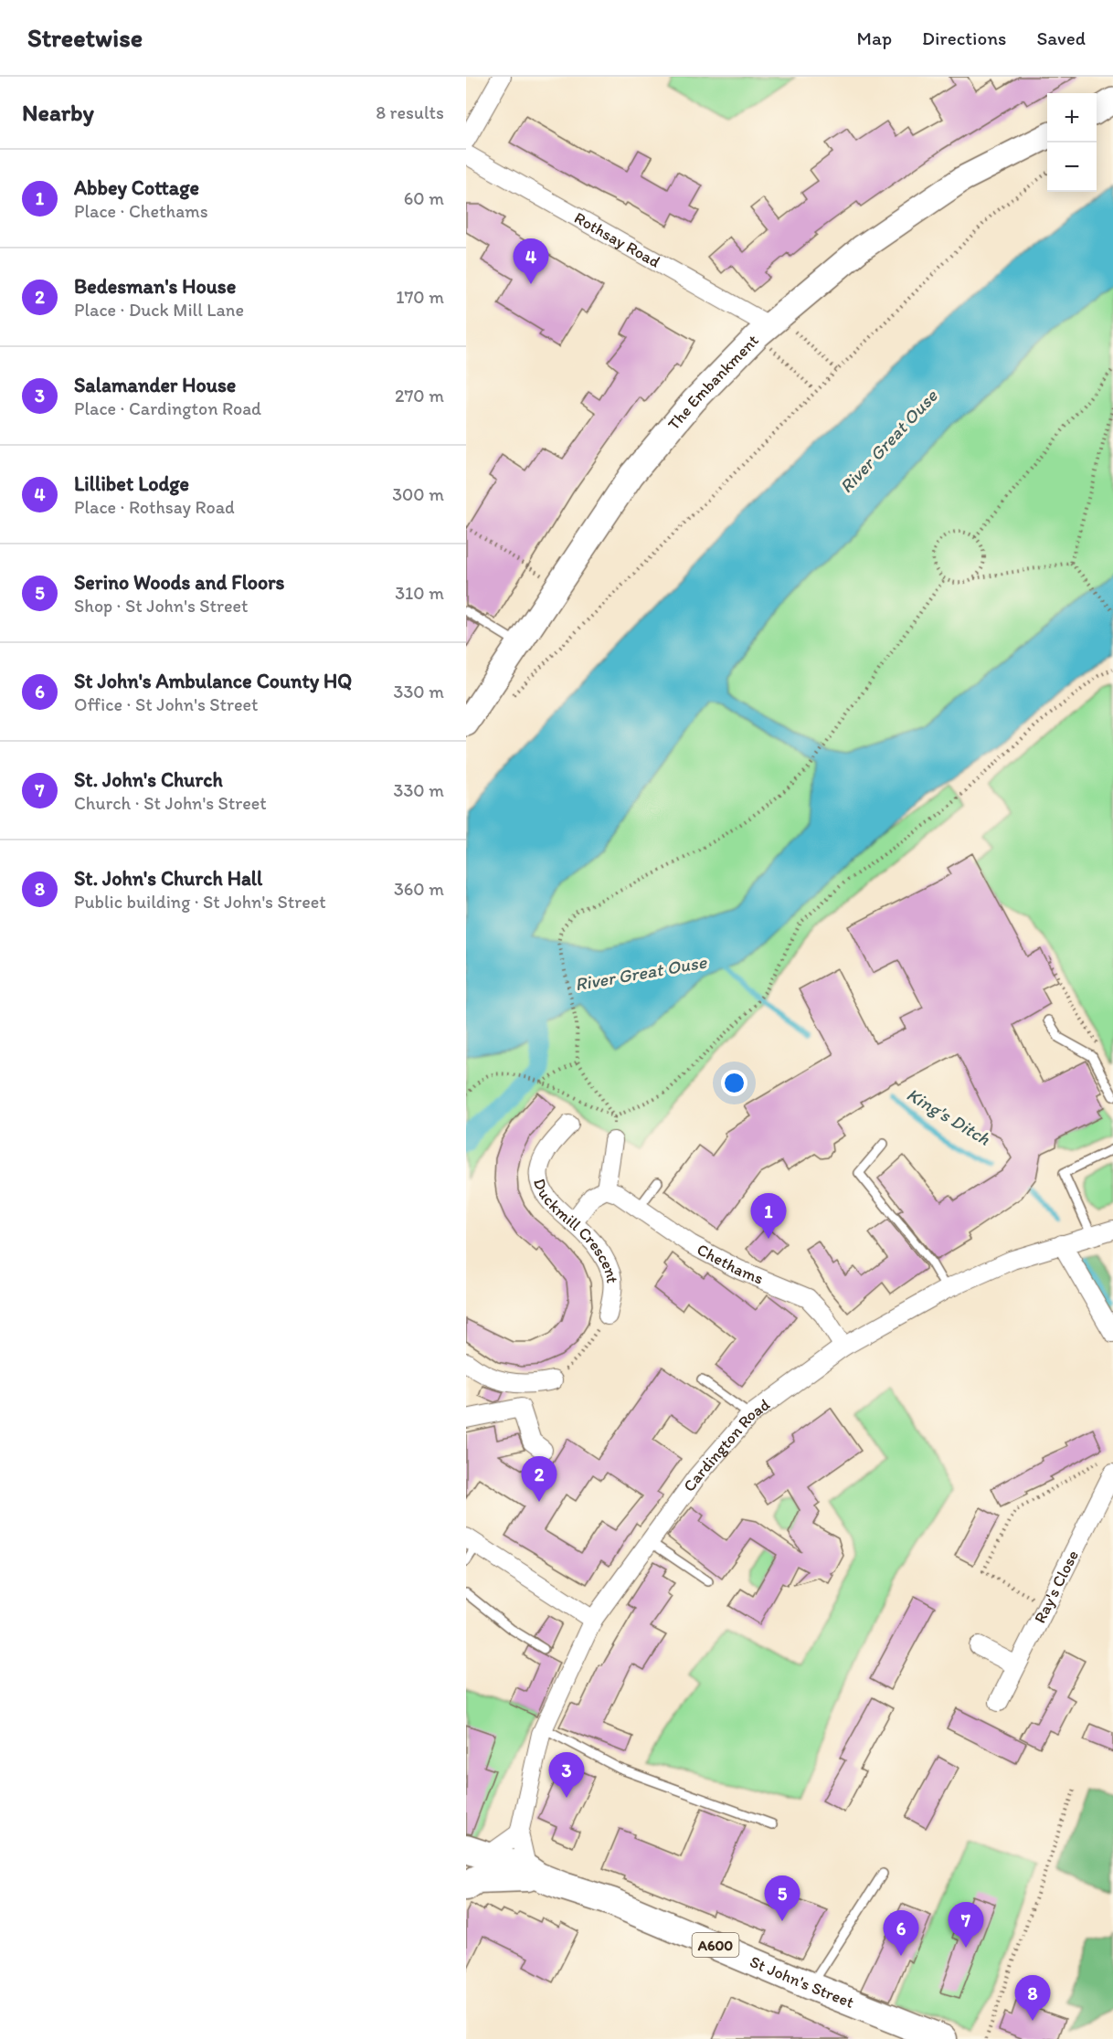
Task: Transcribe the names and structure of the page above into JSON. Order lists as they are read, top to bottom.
{
  "streets": {
    "main road": ["A600", "St John's Street"],
    "street": [
      "Rothsay Road",
      "The Embankment",
      "Duckmill Crescent",
      "Chethams",
      "Cardington Road",
      "Ray's Close"
    ]
  },
  "crossings": [
    ["Rothsay Road", "The Embankment"],
    ["Chethams", "Cardington Road"],
    ["Cardington Road", "A600"],
    ["Cardington Road", "St John's Street"],
    ["A600", "St John's Street"]
  ],
  "water": ["River Great Ouse", "King's Ditch"],
  "page": {
    "header": "Streetwise",
    "nav": ["Map", "Directions", "Saved"],
    "heading": ["Nearby", "8 results"],
    "map_buttons": ["+", "−"],
    "list": [
      {
        "mark": "1",
        "name": "Abbey Cottage",
        "note": "Place · Chethams",
        "value": "60 m"
      },
      {
        "mark": "2",
        "name": "Bedesman's House",
        "note": "Place · Duck Mill Lane",
        "value": "170 m"
      },
      {
        "mark": "3",
        "name": "Salamander House",
        "note": "Place · Cardington Road",
        "value": "270 m"
      },
      {
        "mark": "4",
        "name": "Lillibet Lodge",
        "note": "Place · Rothsay Road",
        "value": "300 m"
      },
      {
        "mark": "5",
        "name": "Serino Woods and Floors",
        "note": "Shop · St John's Street",
        "value": "310 m"
      },
      {
        "mark": "6",
        "name": "St John's Ambulance County HQ",
        "note": "Office · St John's Street",
        "value": "330 m"
      },
      {
        "mark": "7",
        "name": "St. John's Church",
        "note": "Church · St John's Street",
        "value": "330 m"
      },
      {
        "mark": "8",
        "name": "St. John's Church Hall",
        "note": "Public building · St John's Street",
        "value": "360 m"
      }
    ],
    "pins": [
      "4",
      "1",
      "2",
      "3",
      "5",
      "7",
      "6",
      "8"
    ]
  }
}
